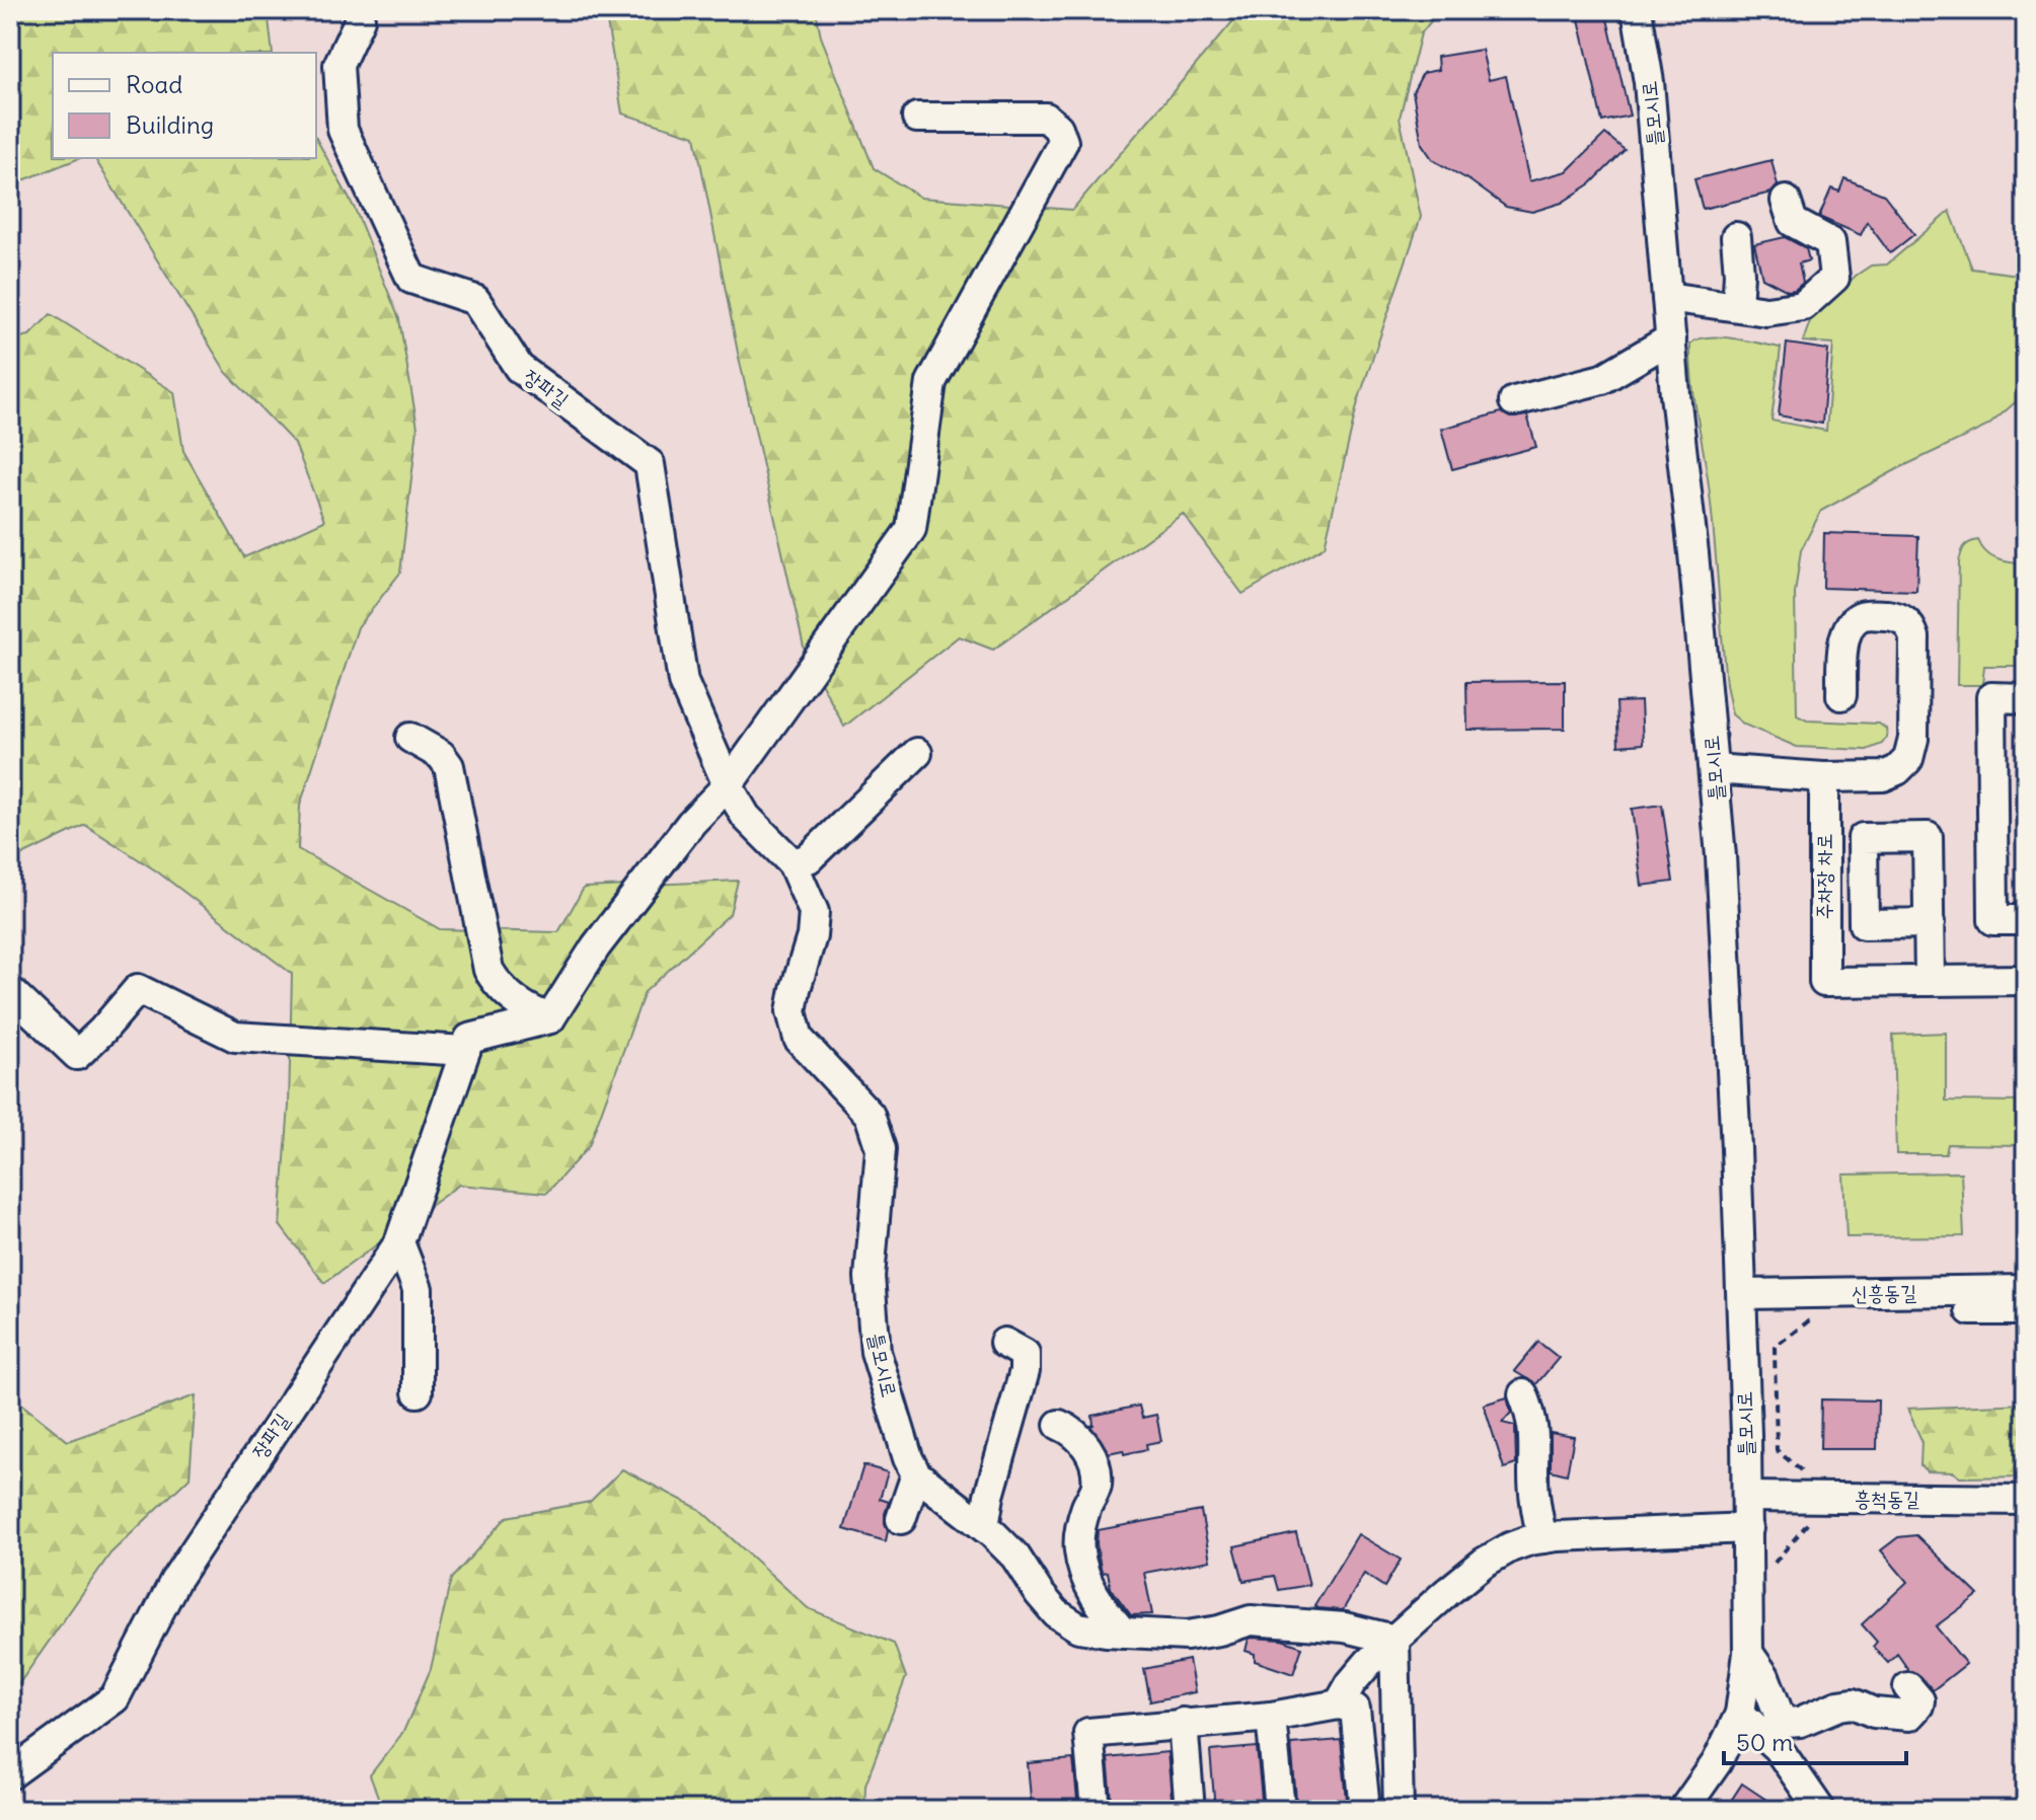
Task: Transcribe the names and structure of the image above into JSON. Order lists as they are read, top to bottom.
{
  "streets": {
    "street": [
      "틀모시로",
      "장파길",
      "주차장 차로",
      "신흥동길",
      "흥척동길"
    ]
  },
  "crossings": [
    ["틀모시로", "장파길"],
    ["틀모시로", "신흥동길"],
    ["틀모시로", "흥척동길"]
  ],
  "legend": ["Road", "Building"],
  "scale_bar": "50 m"
}
